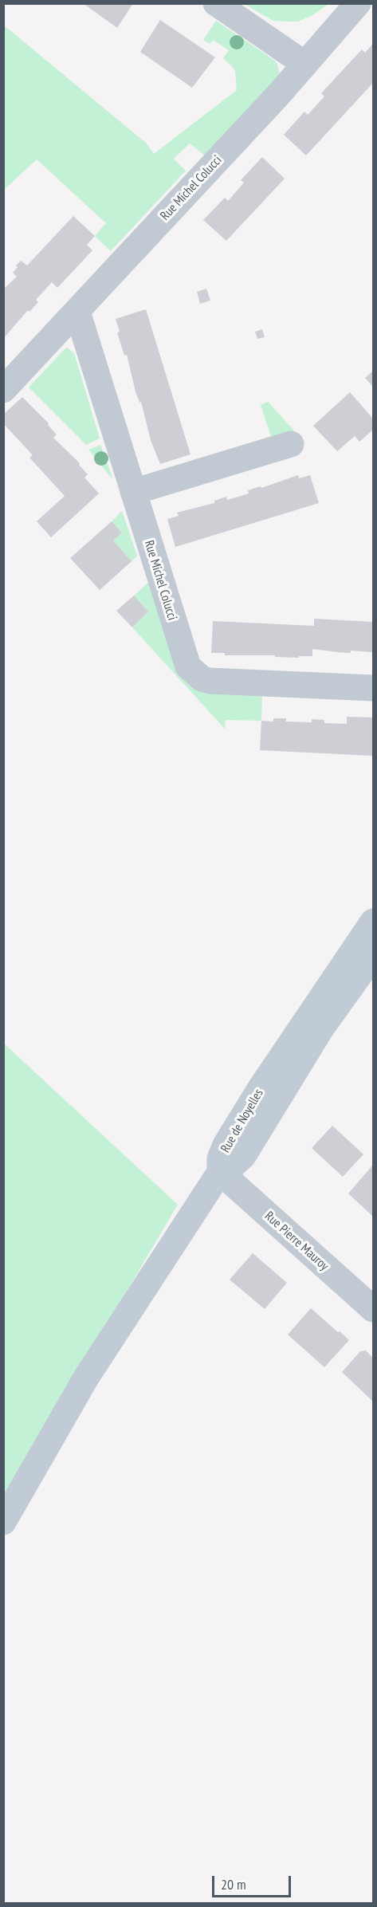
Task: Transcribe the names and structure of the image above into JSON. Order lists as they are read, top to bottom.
{
  "streets": {
    "street": ["Rue Michel Colucci", "Rue de Noyelles", "Rue Pierre Mauroy"]
  },
  "crossings": [
    ["Rue de Noyelles", "Rue Pierre Mauroy"]
  ],
  "scale_bar": "20 m"
}
